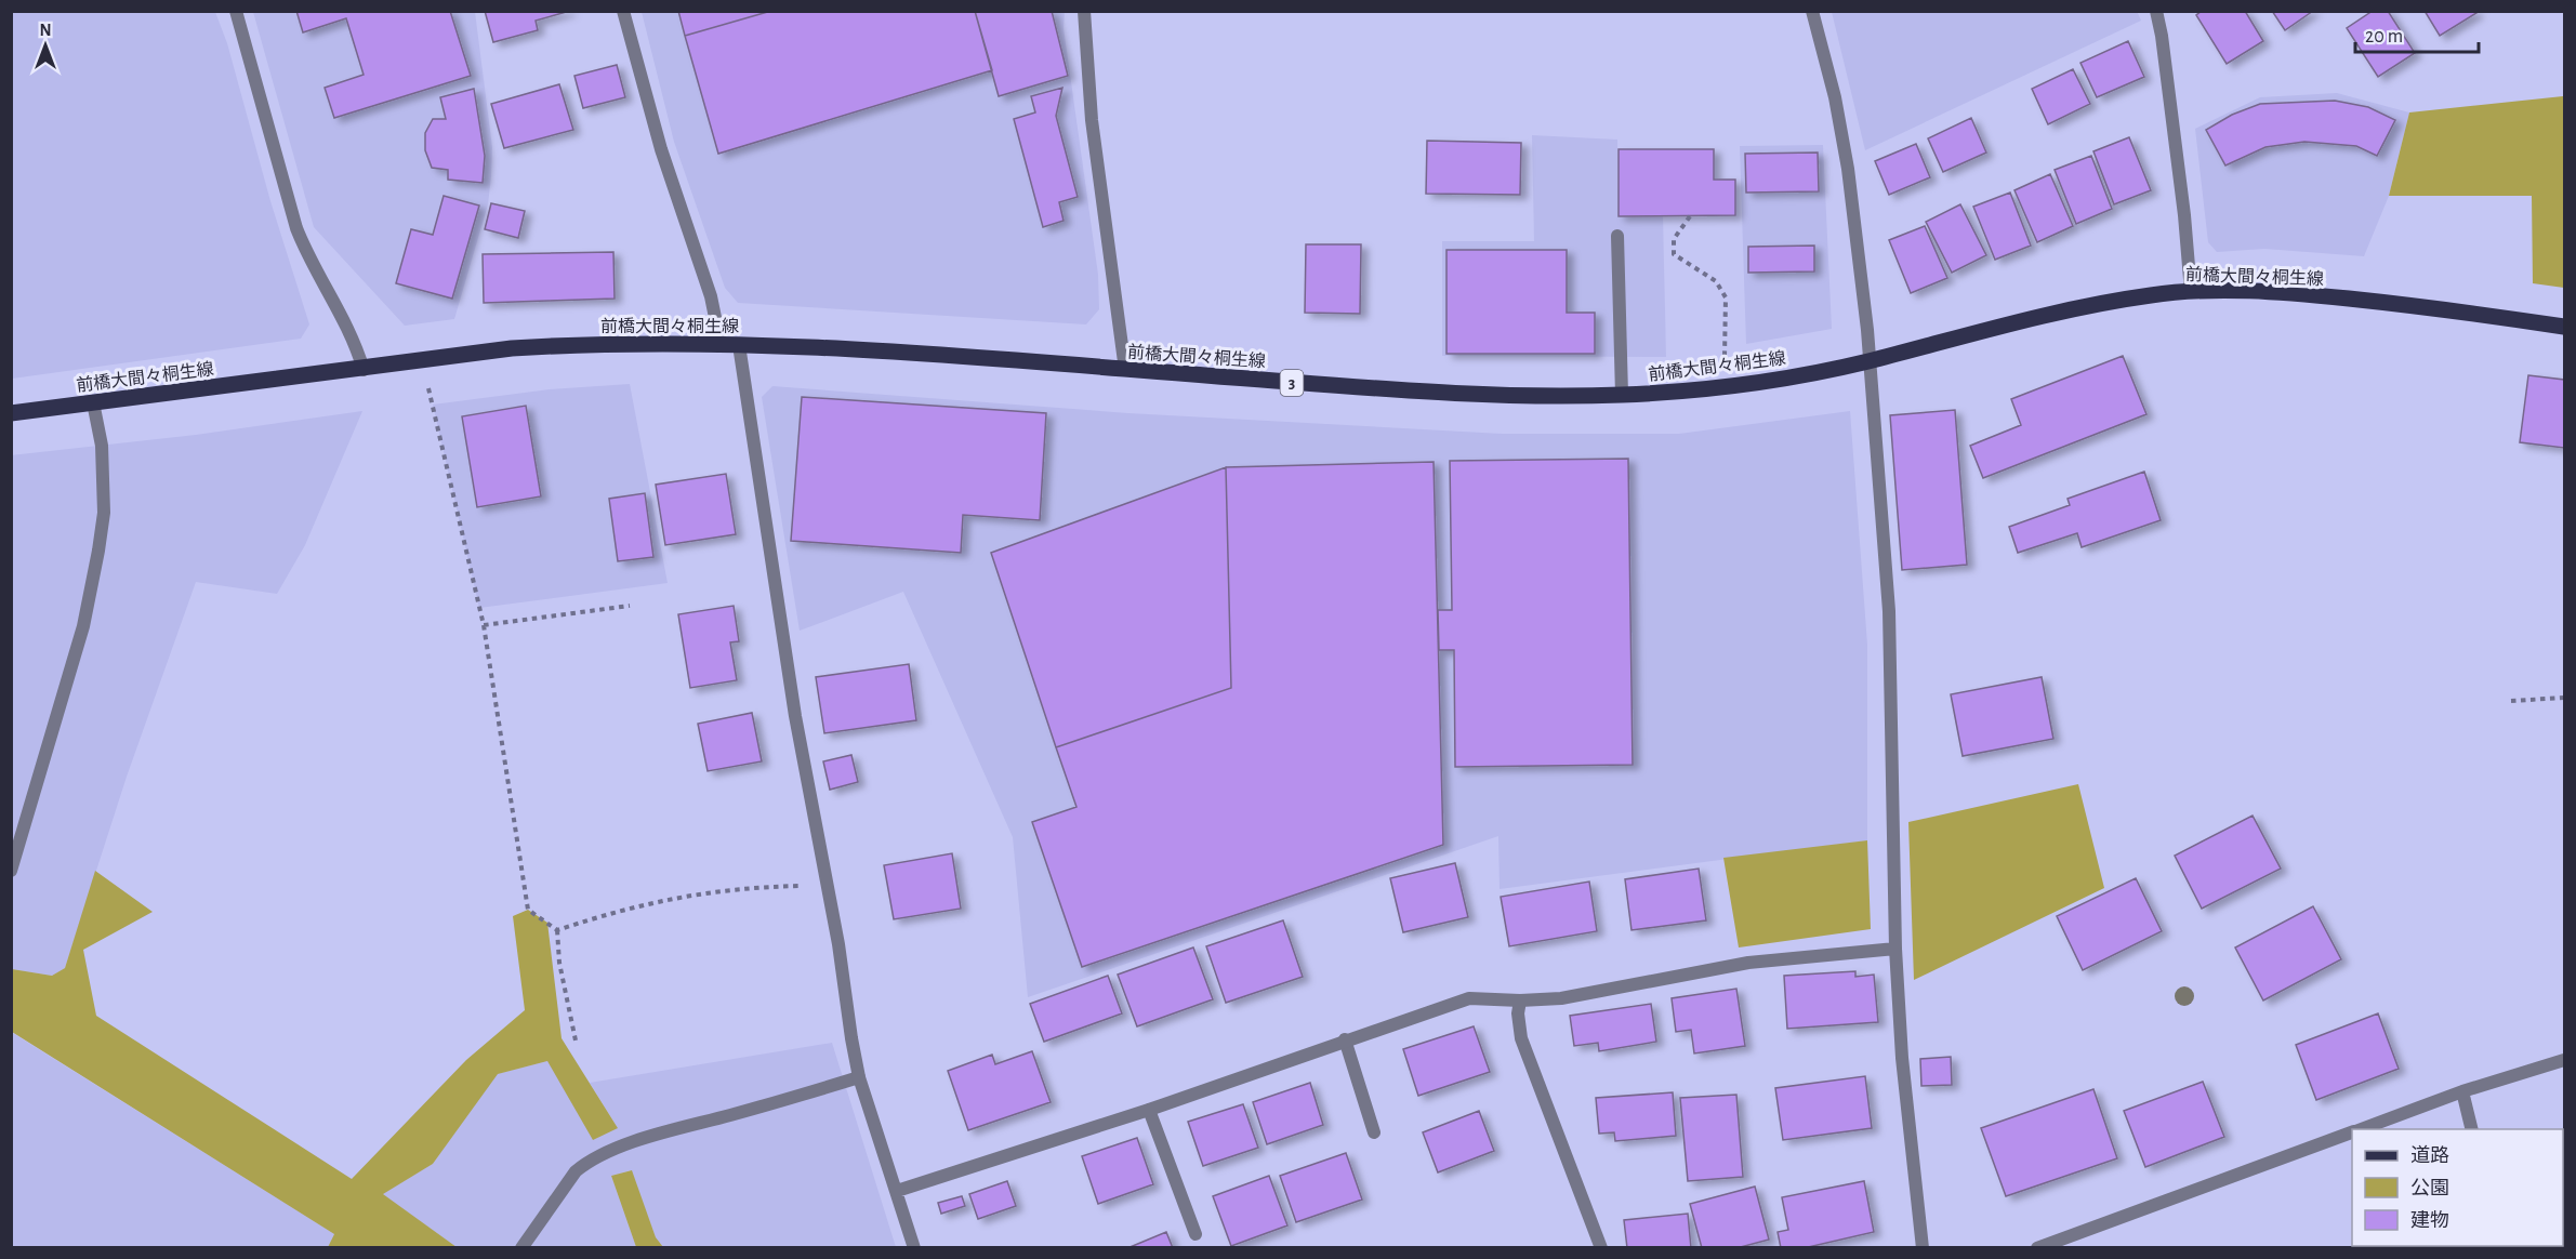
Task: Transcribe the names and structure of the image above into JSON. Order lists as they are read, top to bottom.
{
  "streets": {
    "main road": ["前橋大間々桐生線", "3"]
  },
  "legend": ["道路", "公園", "建物"],
  "scale_bar": "20 m",
  "north": "top"
}
